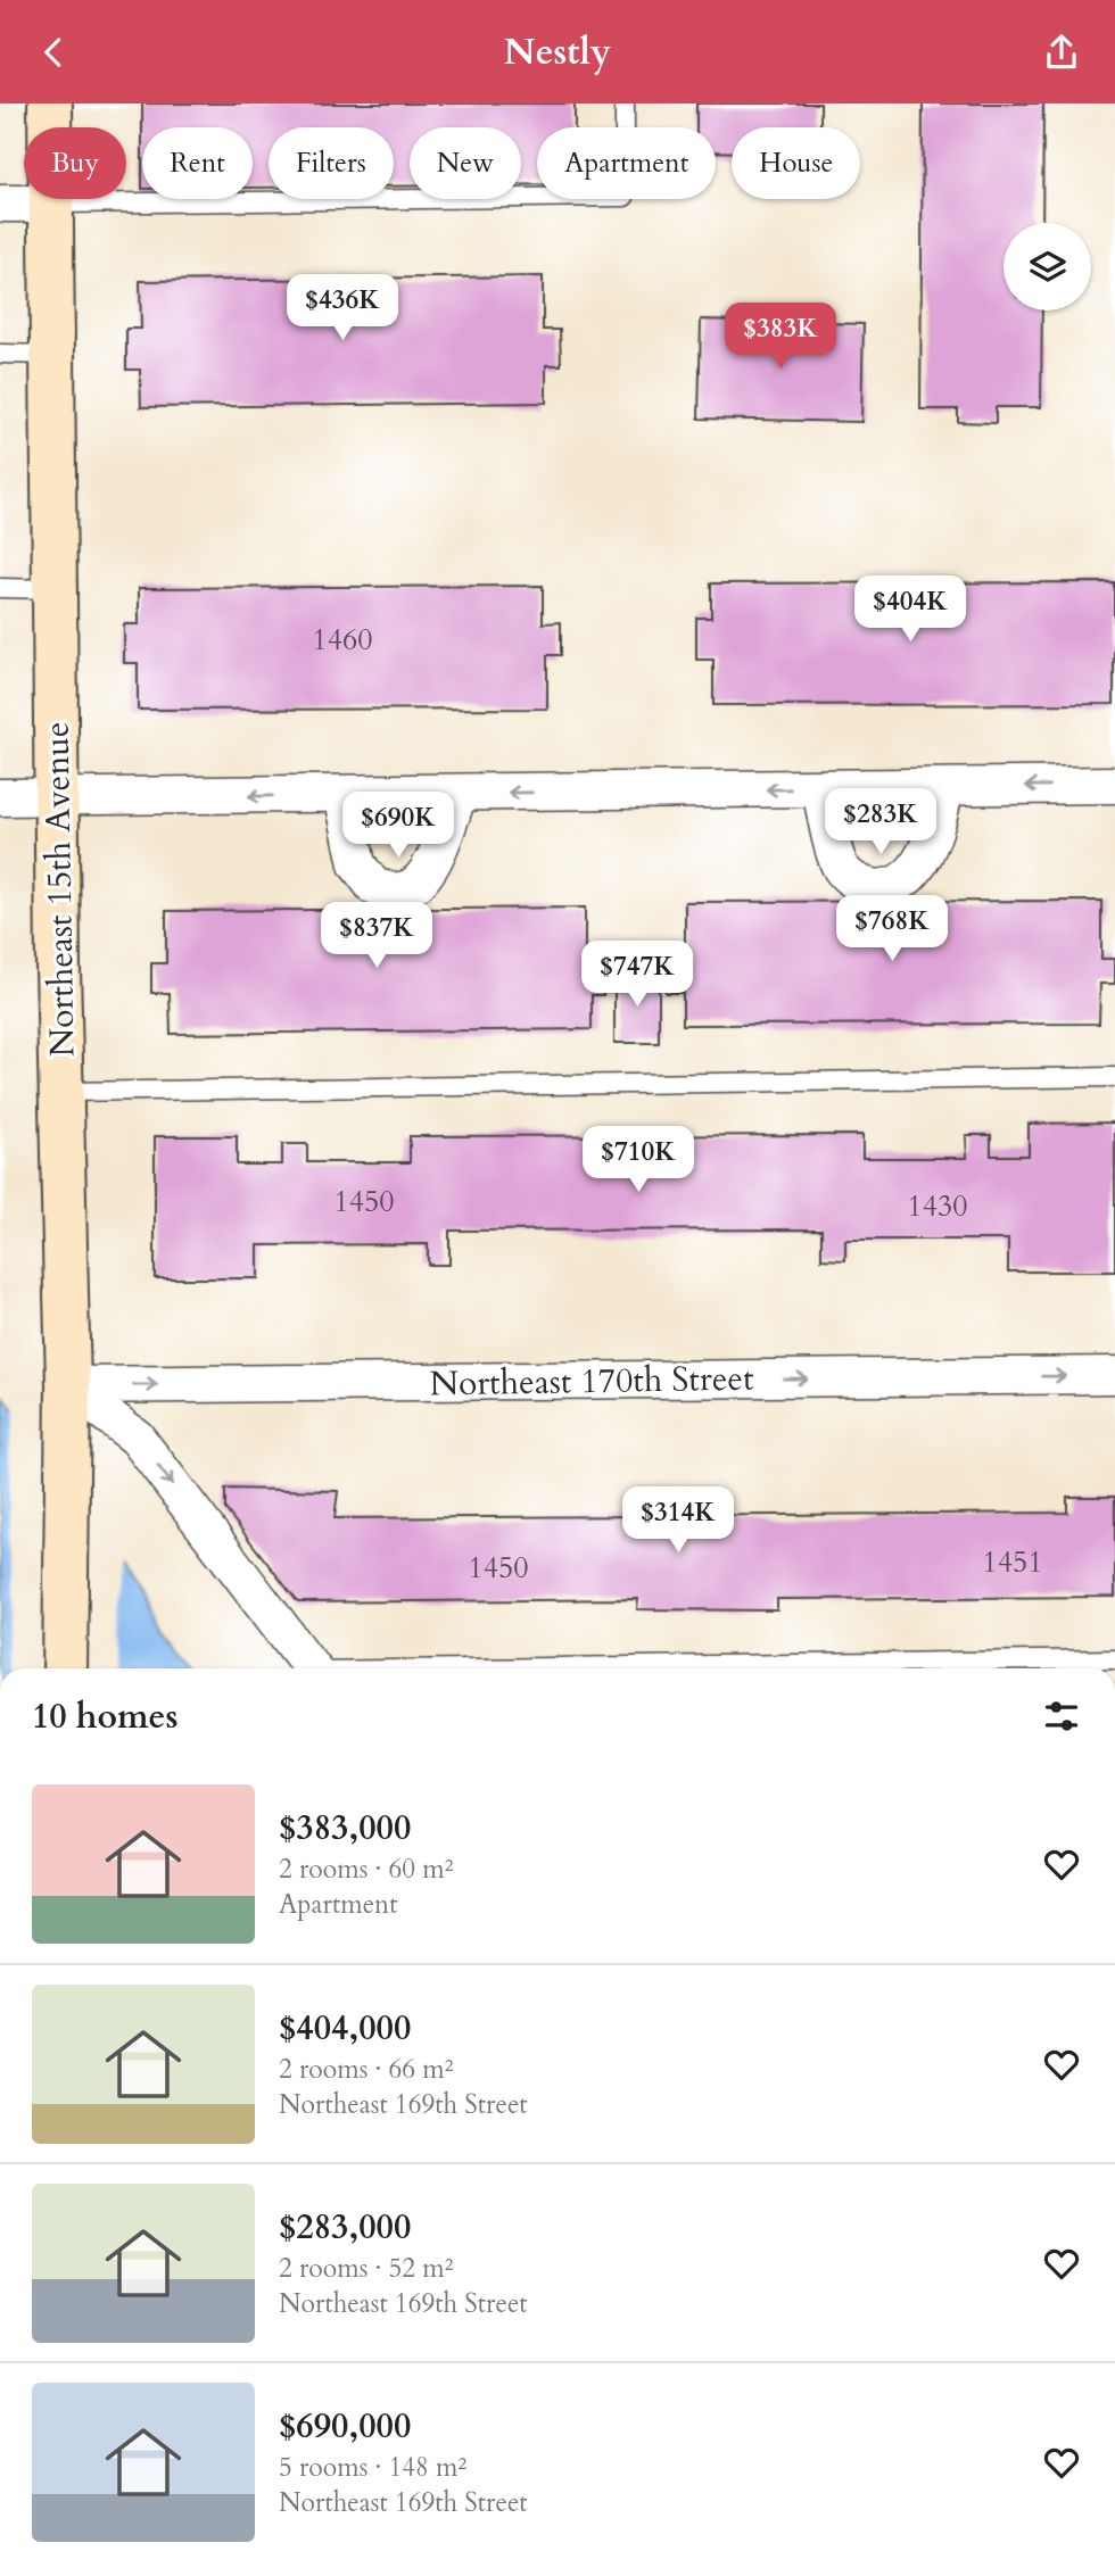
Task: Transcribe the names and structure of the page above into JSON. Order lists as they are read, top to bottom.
{
  "streets": {
    "street": ["Northeast 15th Avenue", "Northeast 170th Street"]
  },
  "crossings": [
    ["Northeast 15th Avenue", "Northeast 170th Street"]
  ],
  "one_way": ["Northeast 170th Street"],
  "house_numbers": [
    "1460",
    "1450",
    "1430",
    "1451",
    "1450"
  ],
  "page": {
    "header": "Nestly",
    "chip": [
      "Buy",
      "Rent",
      "Filters",
      "New",
      "Apartment",
      "House"
    ],
    "price": [
      "$436K",
      "$383K",
      "$404K",
      "$283K",
      "$690K",
      "$768K",
      "$837K",
      "$747K",
      "$710K",
      "$314K"
    ],
    "heading": "10 homes",
    "list": [
      {
        "name": "$383,000",
        "note": "2 rooms · 60 m² · Apartment"
      },
      {
        "name": "$404,000",
        "note": "2 rooms · 66 m² · Northeast 169th Street"
      },
      {
        "name": "$283,000",
        "note": "2 rooms · 52 m² · Northeast 169th Street"
      },
      {
        "name": "$690,000",
        "note": "5 rooms · 148 m² · Northeast 169th Street"
      }
    ]
  }
}
